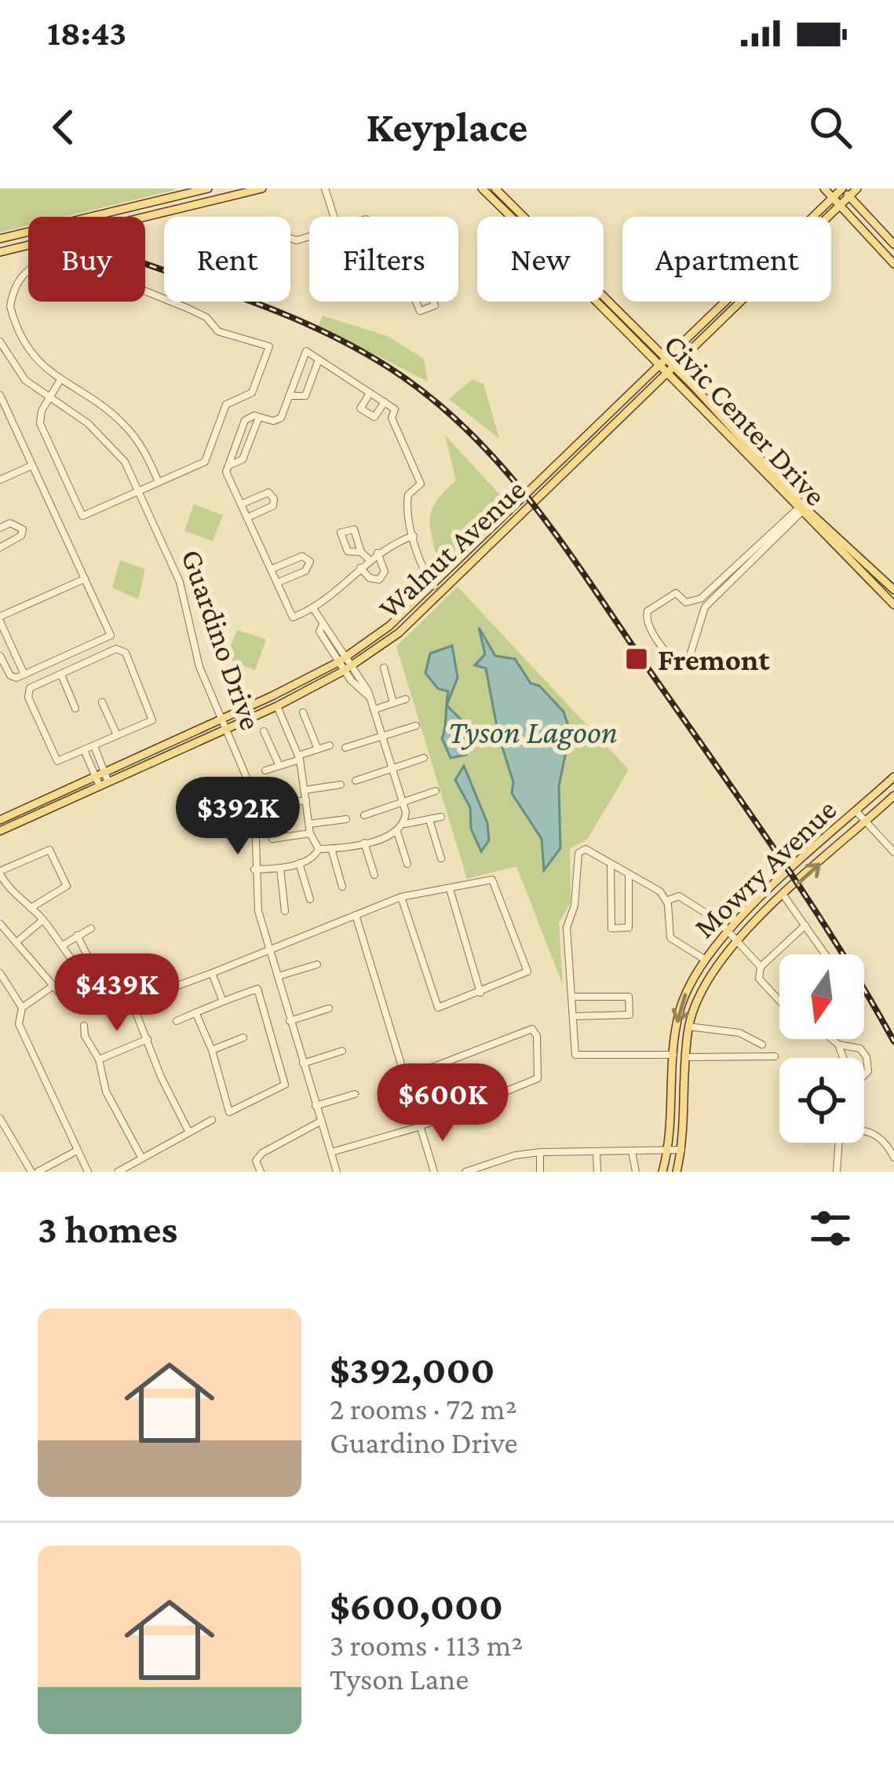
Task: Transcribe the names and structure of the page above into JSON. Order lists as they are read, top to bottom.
{
  "streets": {
    "main road": ["Civic Center Drive", "Walnut Avenue", "Mowry Avenue"],
    "street": ["Guardino Drive"]
  },
  "crossings": [
    ["Civic Center Drive", "Walnut Avenue"],
    ["Walnut Avenue", "Guardino Drive"]
  ],
  "water": ["Tyson Lagoon"],
  "places": {
    "transit": ["Fremont"]
  },
  "north": "bottom",
  "page": {
    "status": "18:43",
    "header": "Keyplace",
    "chip": [
      "Buy",
      "Rent",
      "Filters",
      "New",
      "Apartment"
    ],
    "price": ["$392K", "$439K", "$600K"],
    "heading": "3 homes",
    "list": [
      {
        "name": "$392,000",
        "note": "2 rooms · 72 m² · Guardino Drive"
      },
      {
        "name": "$600,000",
        "note": "3 rooms · 113 m² · Tyson Lane"
      }
    ]
  }
}
